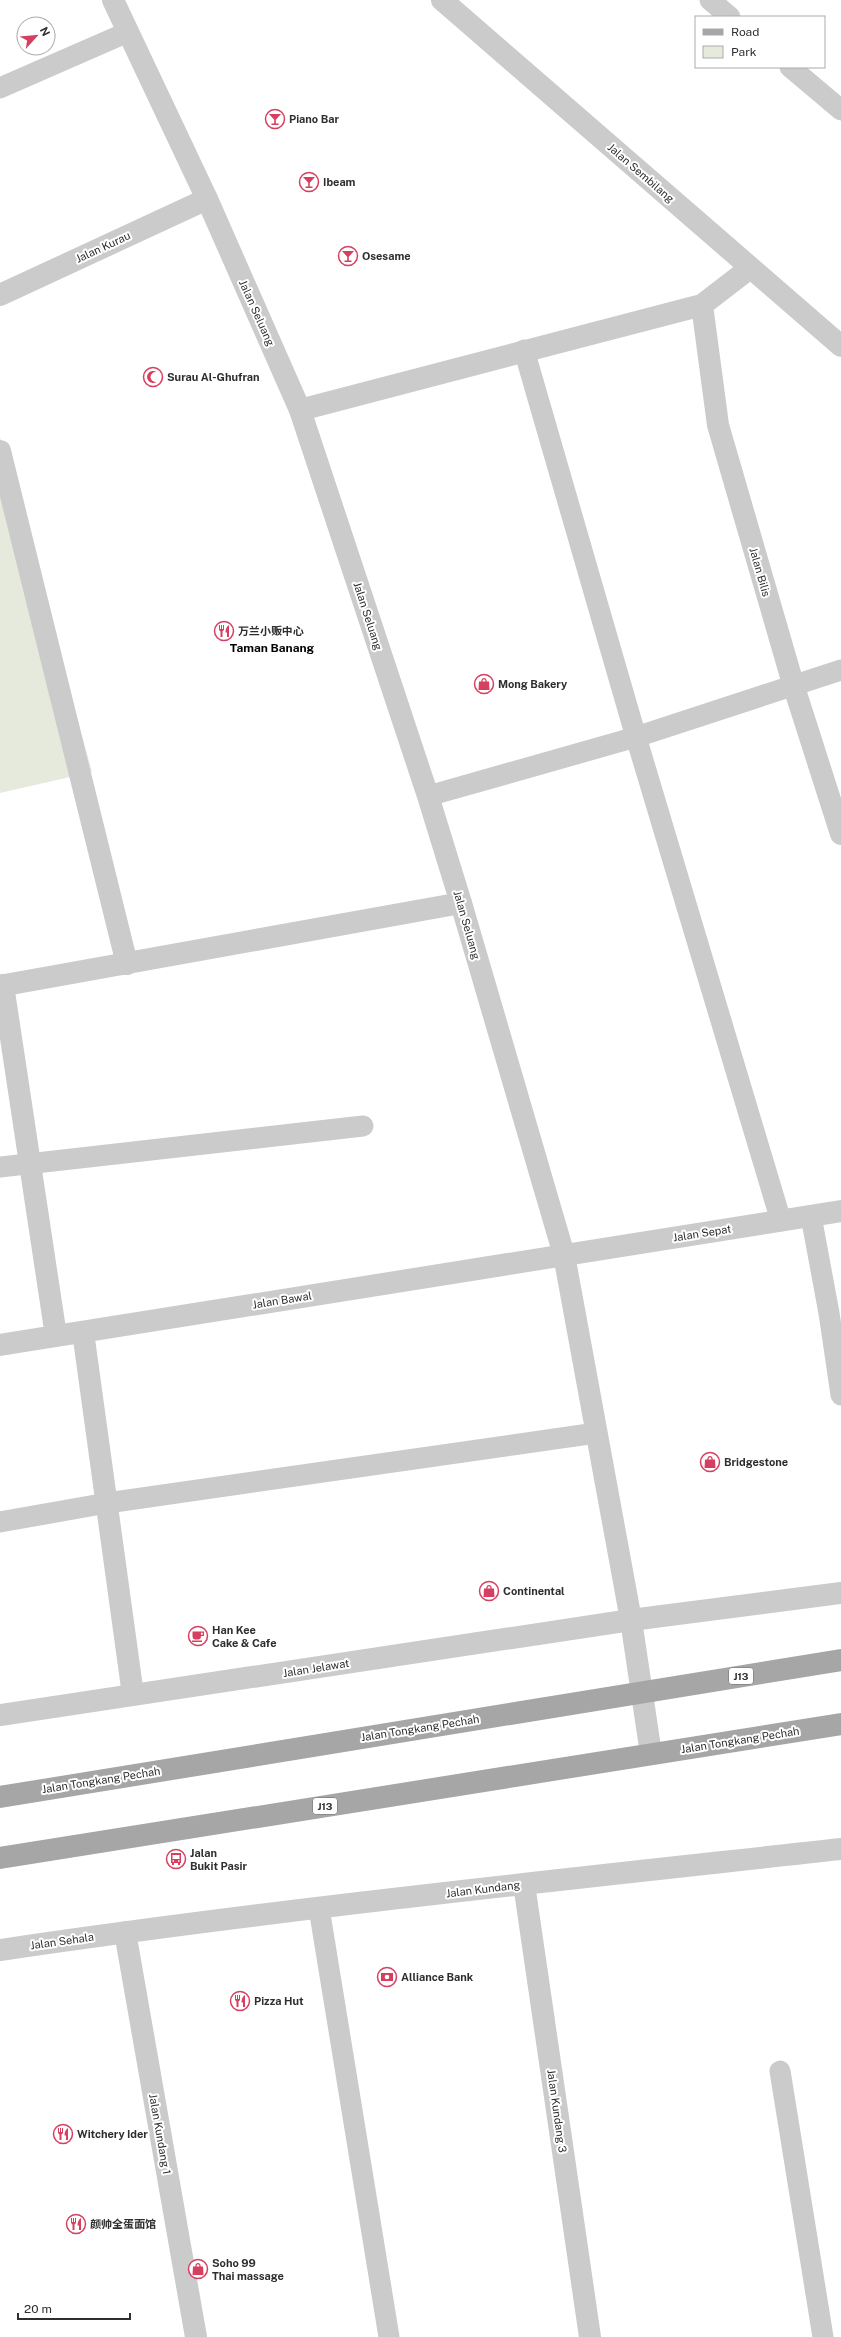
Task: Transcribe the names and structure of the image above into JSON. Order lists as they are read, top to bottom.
{
  "streets": {
    "main road": ["J13", "Jalan Tongkang Pechah"],
    "street": [
      "Jalan Sembilang",
      "Jalan Kurau",
      "Jalan Seluang",
      "Jalan Bilis",
      "Jalan Sepat",
      "Jalan Bawal",
      "Jalan Jelawat",
      "Jalan Kundang",
      "Jalan Sehala",
      "Jalan Kundang 3",
      "Jalan Kundang 1"
    ]
  },
  "crossings": [
    ["Jalan Kurau", "Jalan Seluang"],
    ["Jalan Seluang", "Jalan Sepat"],
    ["Jalan Seluang", "Jalan Bawal"],
    ["Jalan Seluang", "Jalan Jelawat"],
    ["Jalan Seluang", "Jalan Tongkang Pechah"],
    ["Jalan Sepat", "Jalan Bawal"],
    ["Jalan Kundang", "Jalan Sehala"],
    ["Jalan Kundang", "Jalan Kundang 3"],
    ["Jalan Kundang", "Jalan Kundang 1"],
    ["Jalan Sehala", "Jalan Kundang 1"]
  ],
  "districts": ["Taman Banang"],
  "places": {
    "bar": ["Piano Bar", "Ibeam", "Osesame"],
    "mosque": ["Surau Al-Ghufran"],
    "restaurant": [
      "万兰小贩中心",
      "Pizza Hut",
      "Witchery Ider",
      "颜帅全蛋面馆"
    ],
    "shop": [
      "Mong Bakery",
      "Bridgestone",
      "Continental",
      "Soho 99 Thai massage"
    ],
    "cafe": ["Han Kee Cake & Cafe"],
    "bus stop": ["Jalan Bukit Pasir"],
    "bank": ["Alliance Bank"]
  },
  "legend": ["Road", "Park"],
  "scale_bar": "20 m",
  "north": "top right"
}
